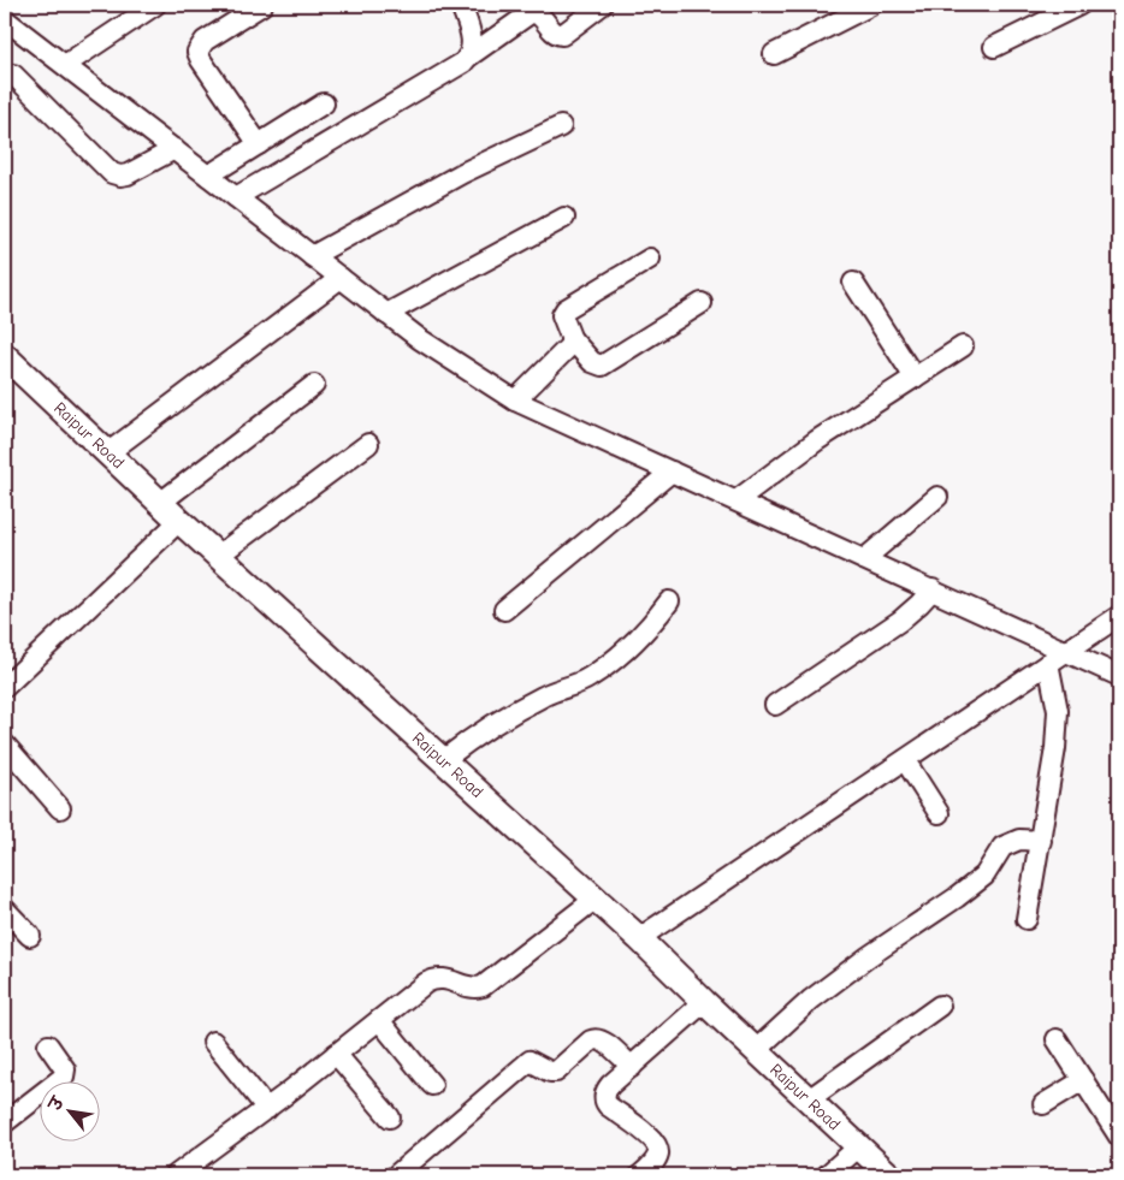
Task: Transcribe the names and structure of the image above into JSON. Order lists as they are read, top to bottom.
{
  "streets": {
    "main road": ["Raipur Road"]
  },
  "north": "top left"
}
